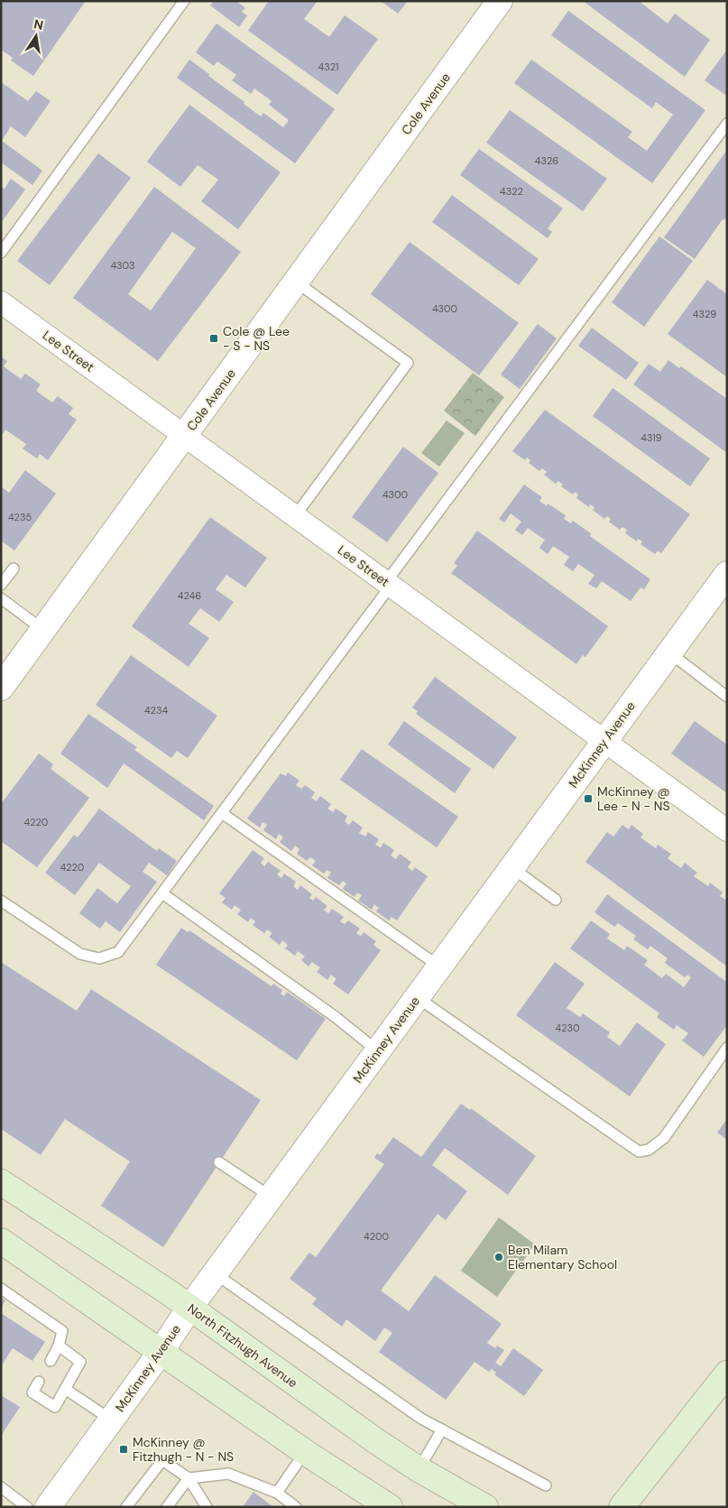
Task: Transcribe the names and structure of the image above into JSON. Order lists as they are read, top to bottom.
{
  "streets": {
    "main road": ["North Fitzhugh Avenue"],
    "street": ["Cole Avenue", "Lee Street", "McKinney Avenue"]
  },
  "crossings": [
    ["Cole Avenue", "Lee Street"],
    ["Lee Street", "McKinney Avenue"],
    ["McKinney Avenue", "North Fitzhugh Avenue"]
  ],
  "places": {
    "transit": ["Cole @ Lee - S - NS", "McKinney @ Lee - N - NS", "McKinney @ Fitzhugh - N - NS"],
    "other": ["Ben Milam Elementary School"]
  },
  "house_numbers": [
    "4321",
    "4326",
    "4322",
    "4303",
    "4300",
    "4329",
    "4319",
    "4300",
    "4235",
    "4246",
    "4234",
    "4220",
    "4220",
    "4230",
    "4200"
  ],
  "north": "top"
}
